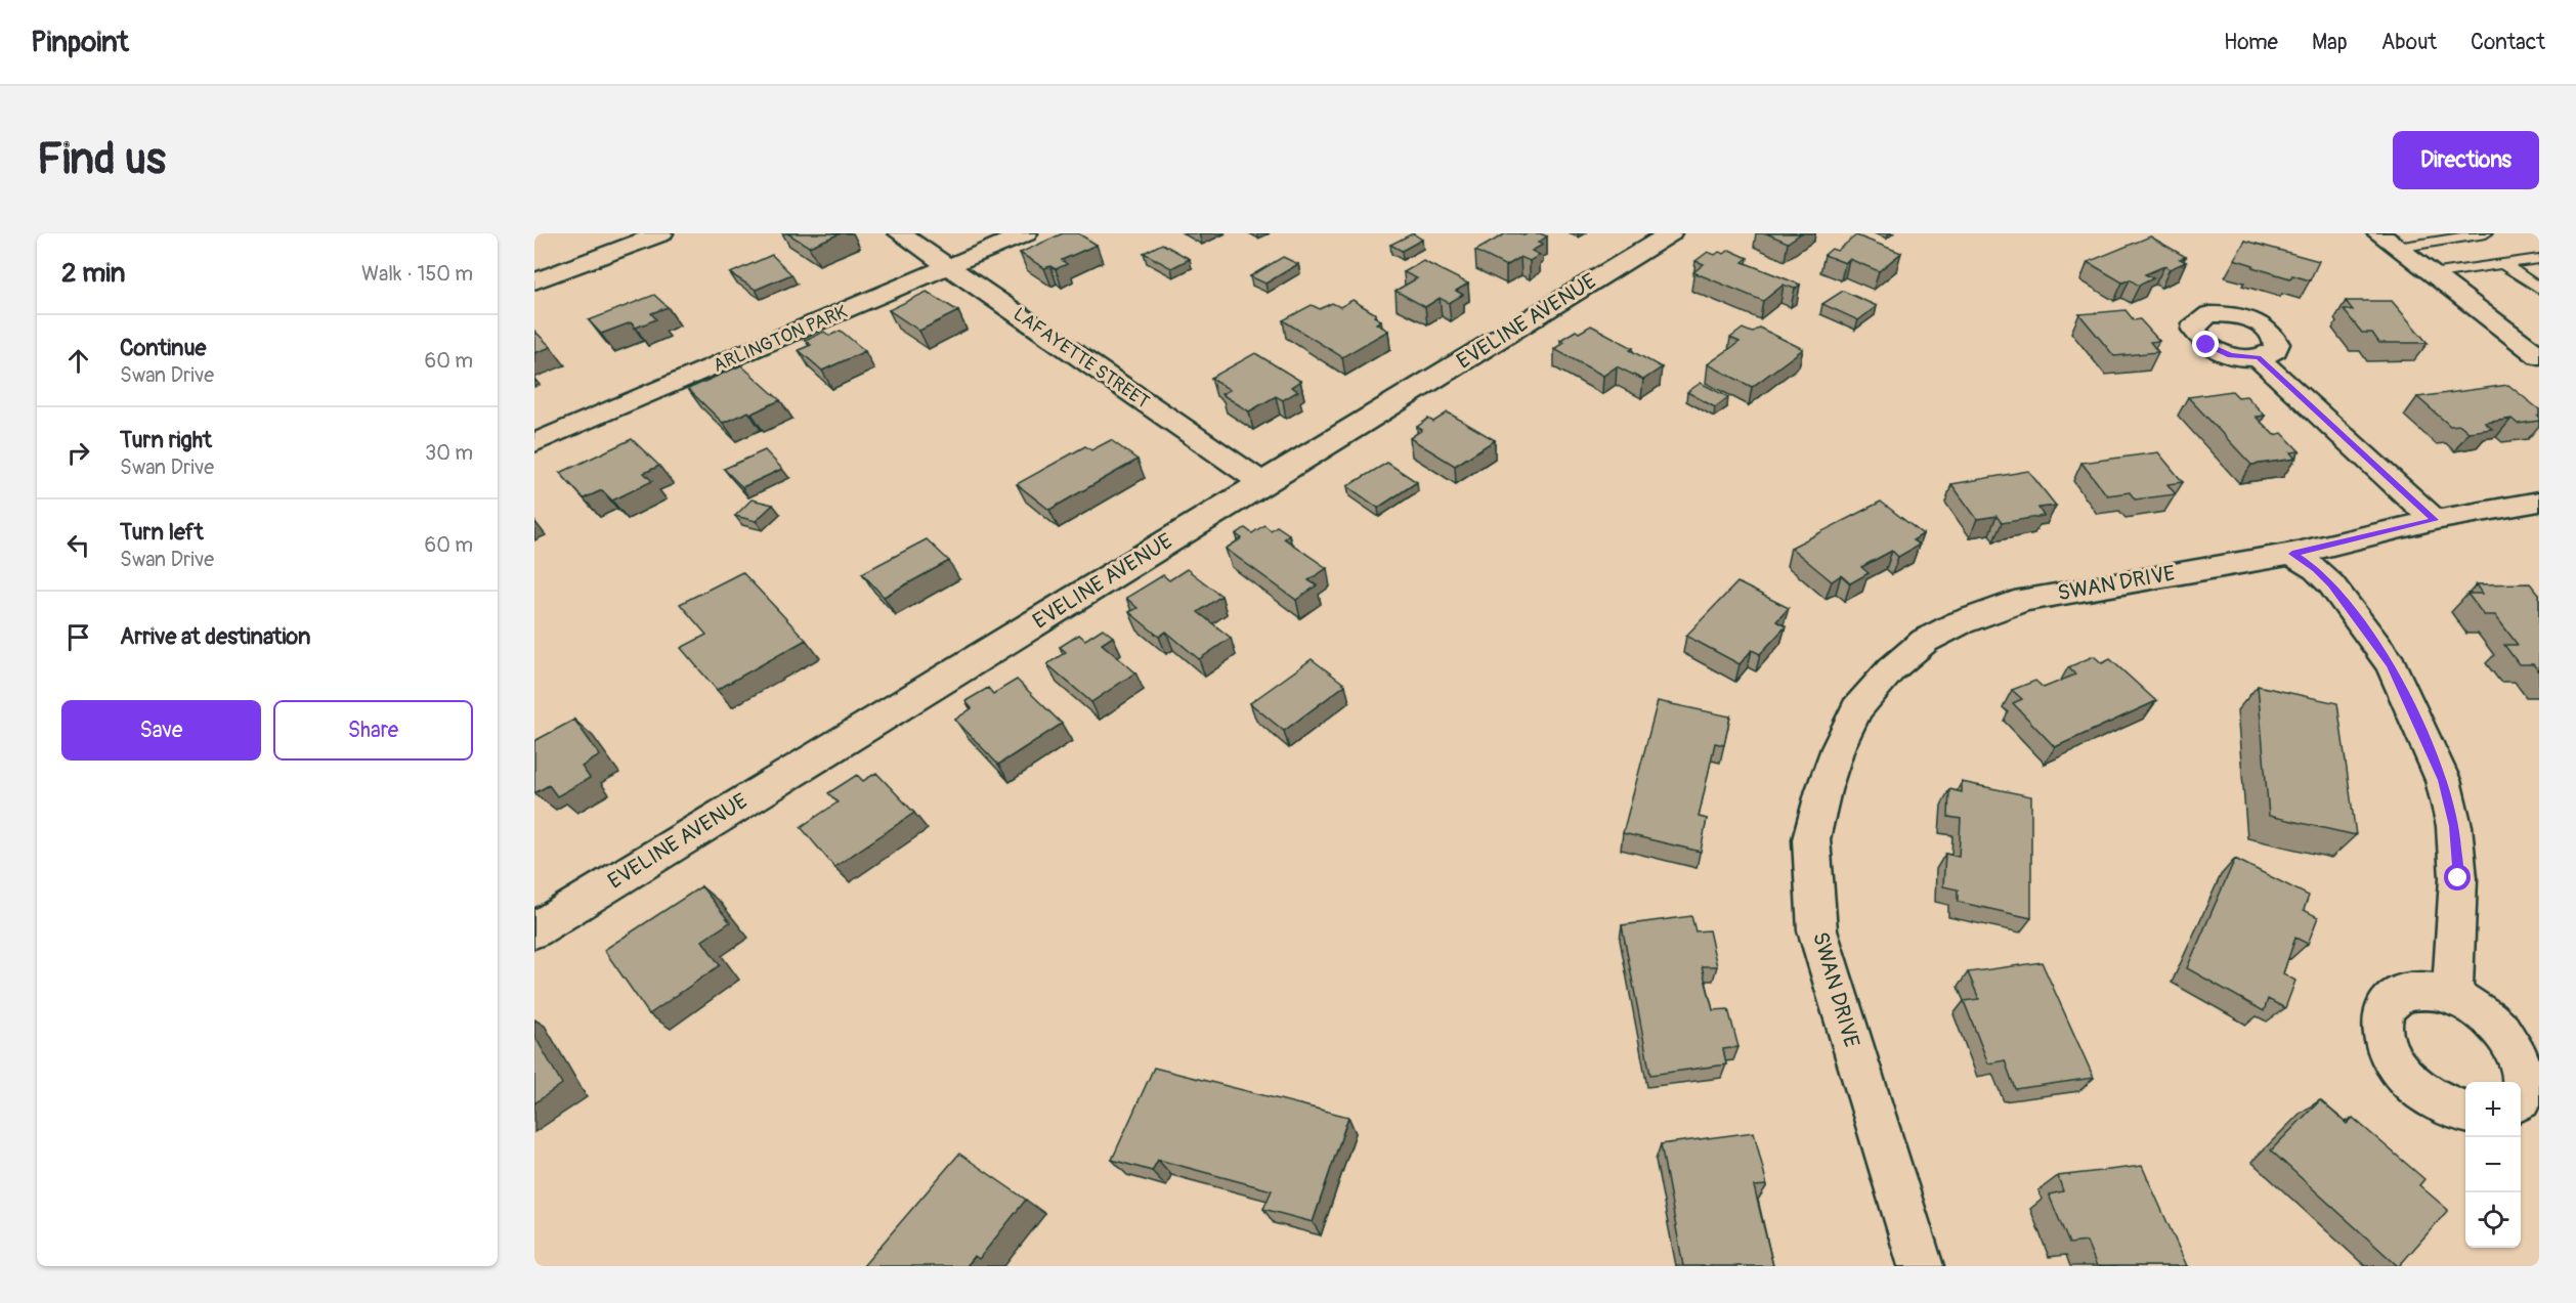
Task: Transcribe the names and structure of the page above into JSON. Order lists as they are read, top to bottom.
{
  "streets": {
    "street": [
      "EVELINE AVENUE",
      "ARLINGTON PARK",
      "LAFAYETTE STREET",
      "SWAN DRIVE"
    ]
  },
  "crossings": [
    ["EVELINE AVENUE", "LAFAYETTE STREET"],
    ["ARLINGTON PARK", "LAFAYETTE STREET"]
  ],
  "page": {
    "header": "Pinpoint",
    "nav": [
      "Home",
      "Map",
      "About",
      "Contact"
    ],
    "buttons": [
      "Directions",
      ["Save", "Share"]
    ],
    "title": "Find us",
    "heading": ["2 min", "Walk · 150 m"],
    "list": [
      ["Continue", "Swan Drive", "60 m"],
      ["Turn right", "Swan Drive", "30 m"],
      ["Turn left", "Swan Drive", "60 m"],
      "Arrive at destination"
    ],
    "map_buttons": ["+", "−"]
  }
}
